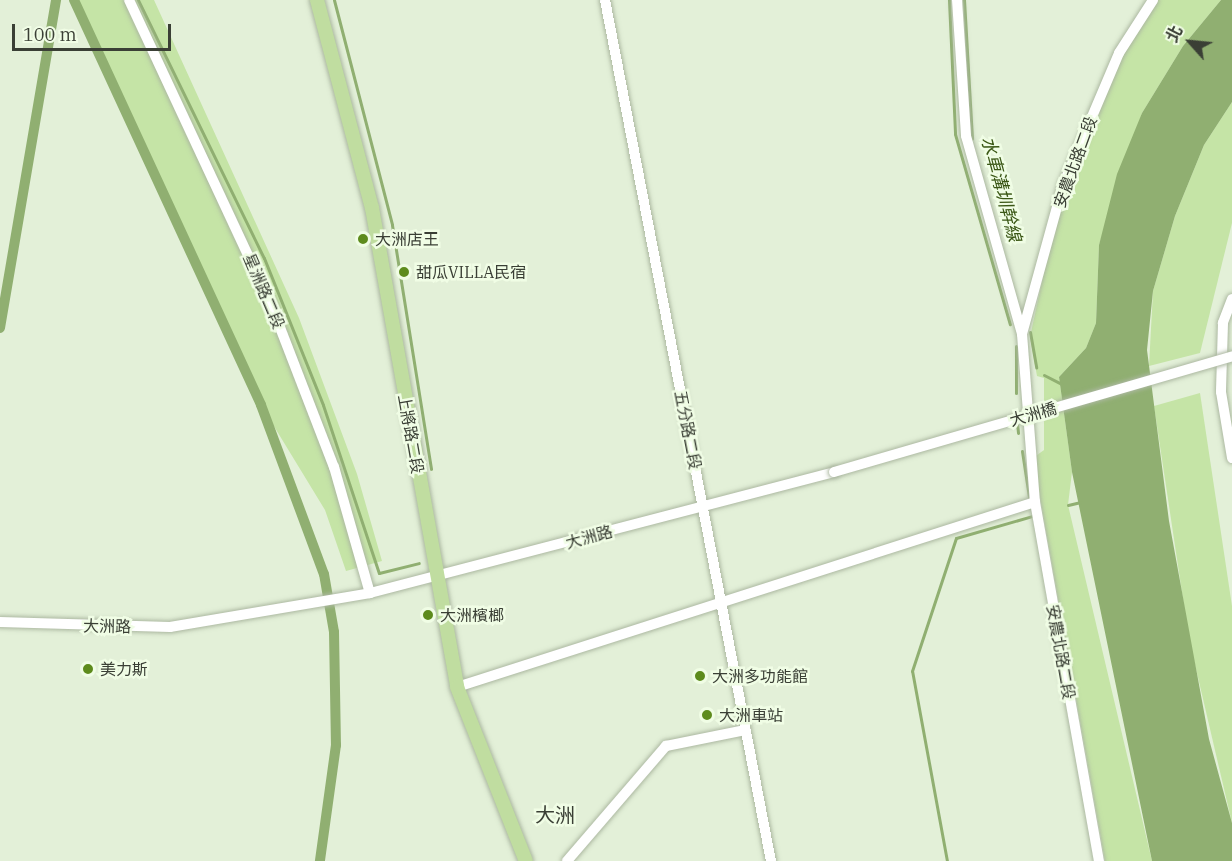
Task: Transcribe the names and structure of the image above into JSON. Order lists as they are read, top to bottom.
{
  "streets": {
    "main road": ["上將路二段"],
    "street": [
      "安農北路二段",
      "星洲路二段",
      "大洲橋",
      "五分路二段",
      "大洲路"
    ]
  },
  "crossings": [
    ["星洲路二段", "大洲路"],
    ["大洲橋", "大洲路"],
    ["五分路二段", "大洲路"],
    ["上將路二段", "大洲路"]
  ],
  "districts": ["大洲"],
  "water": ["水車溝圳幹線"],
  "places": [
    "大洲店王",
    "甜瓜VILLA民宿",
    "大洲檳榔",
    "美力斯",
    "大洲多功能館",
    "大洲車站"
  ],
  "scale_bar": "100 m",
  "north": "top left"
}
